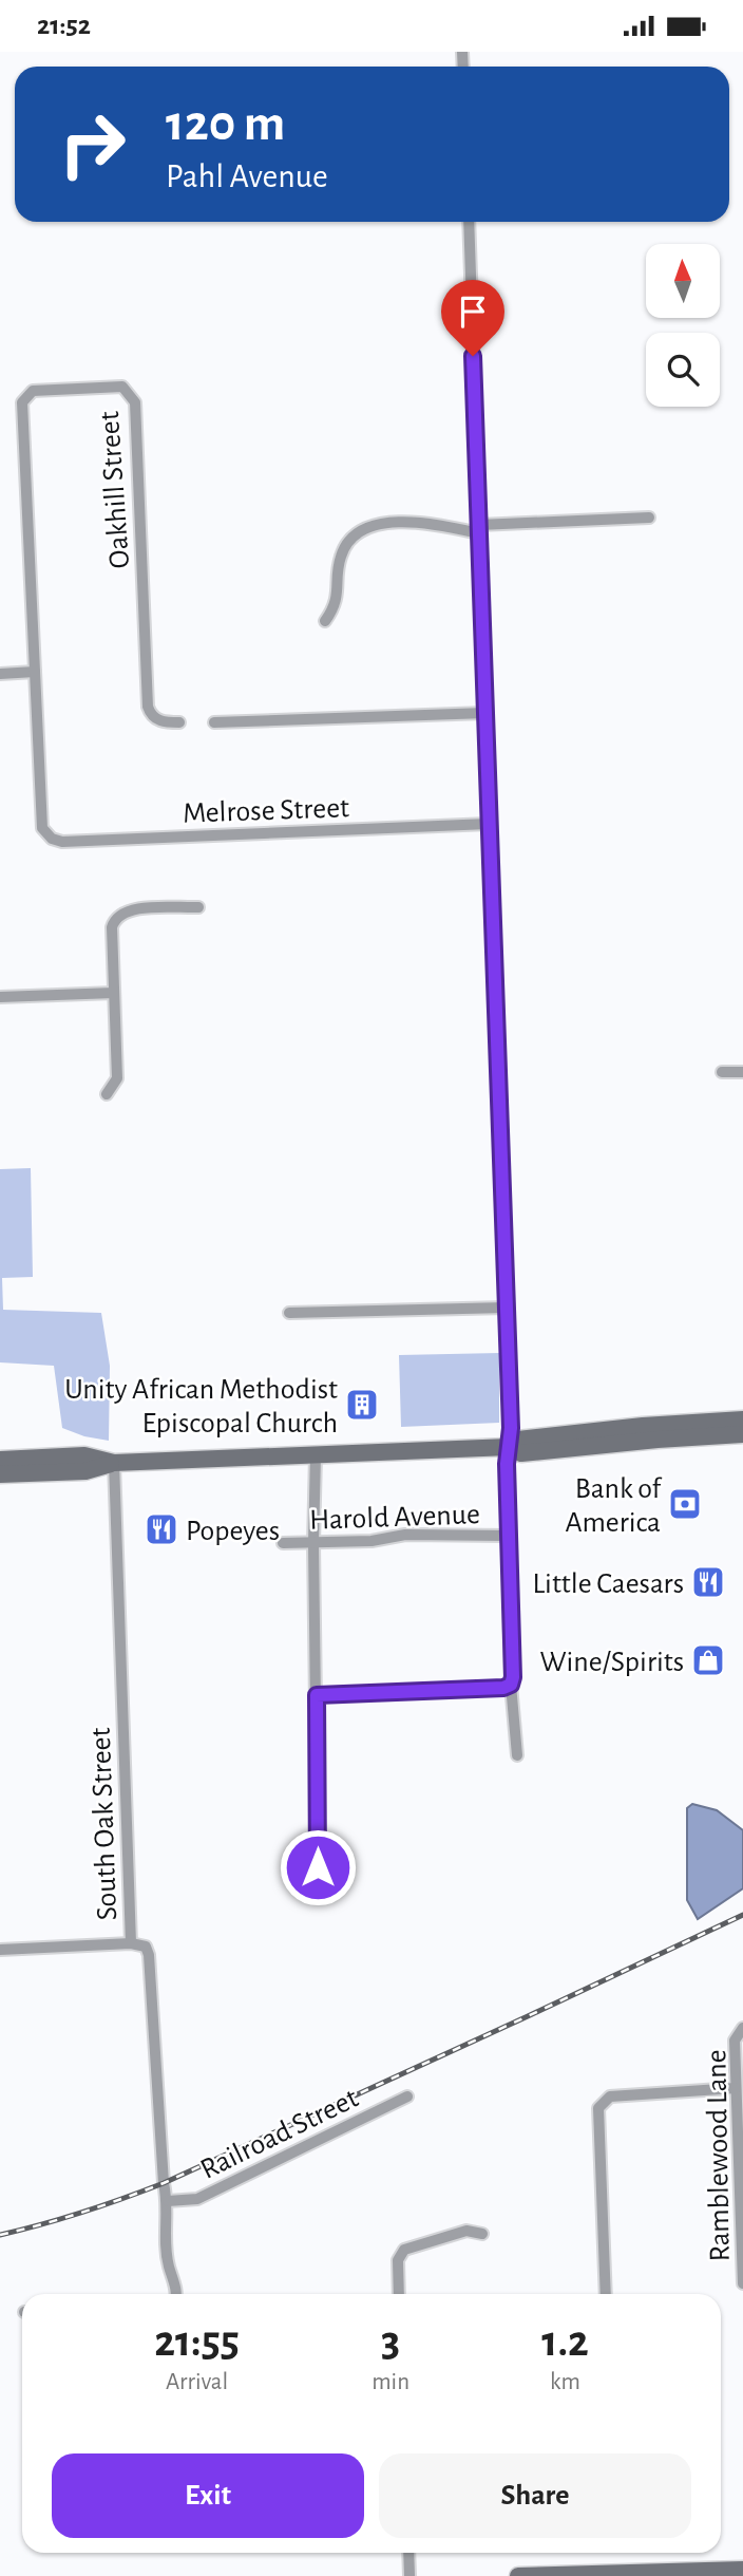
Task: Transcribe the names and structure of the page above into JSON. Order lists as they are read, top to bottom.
{
  "streets": {
    "street": [
      "Oakhill Street",
      "Melrose Street",
      "Harold Avenue",
      "South Oak Street",
      "Railroad Street",
      "Ramblewood Lane"
    ]
  },
  "crossings": [
    ["Oakhill Street", "Melrose Street"],
    ["South Oak Street", "Railroad Street"]
  ],
  "places": {
    "building": ["Unity African Methodist Episcopal Church"],
    "bank": ["Bank of America"],
    "restaurant": ["Popeyes", "Little Caesars"],
    "shop": ["Wine/Spirits"]
  },
  "north": "top",
  "page": {
    "status": "21:52",
    "turn": ["120 m", "Pahl Avenue"],
    "eta": [
      "21:55",
      "Arrival",
      "3",
      "min",
      "1.2",
      "km"
    ],
    "buttons": ["Exit", "Share"]
  }
}
